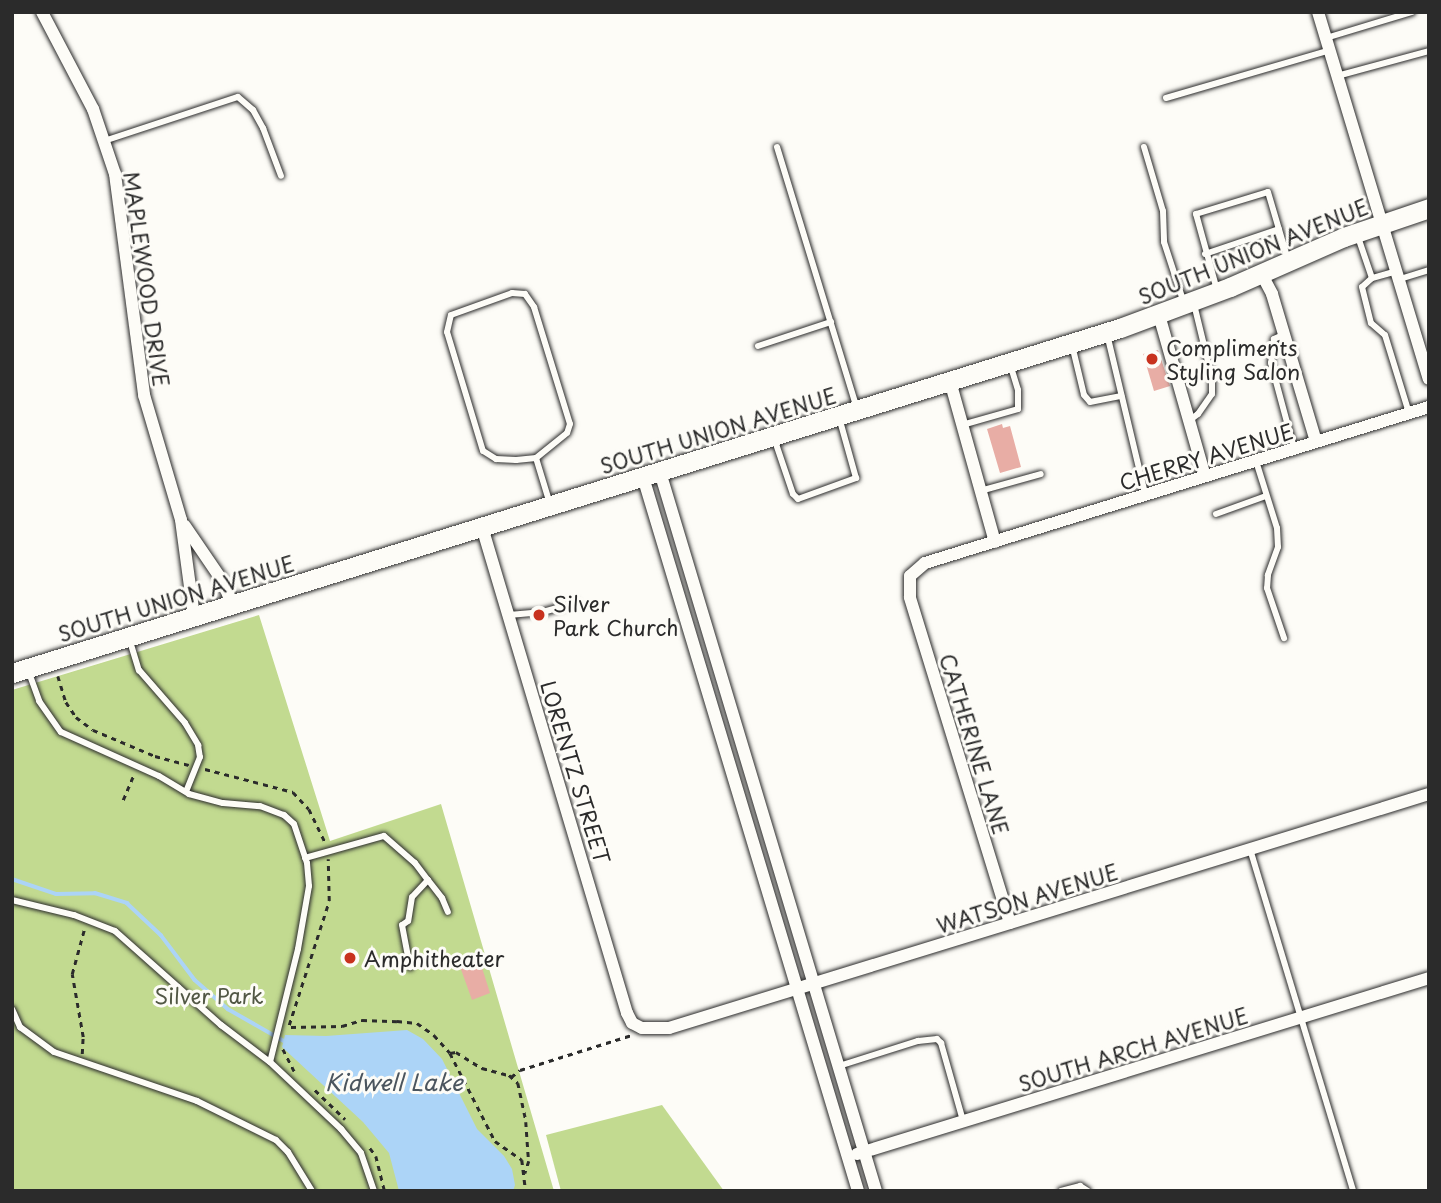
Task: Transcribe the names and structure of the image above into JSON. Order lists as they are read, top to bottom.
{
  "streets": {
    "main road": ["SOUTH UNION AVENUE"],
    "street": [
      "MAPLEWOOD DRIVE",
      "CHERRY AVENUE",
      "CATHERINE LANE",
      "LORENTZ STREET",
      "WATSON AVENUE",
      "SOUTH ARCH AVENUE"
    ]
  },
  "crossings": [
    ["SOUTH UNION AVENUE", "MAPLEWOOD DRIVE"],
    ["SOUTH UNION AVENUE", "LORENTZ STREET"],
    ["CHERRY AVENUE", "CATHERINE LANE"],
    ["CATHERINE LANE", "WATSON AVENUE"],
    ["LORENTZ STREET", "WATSON AVENUE"]
  ],
  "water": ["Kidwell Lake"],
  "parks": ["Silver Park"],
  "places": ["Compliments Styling Salon", "Silver Park Church", "Amphitheater"]
}
